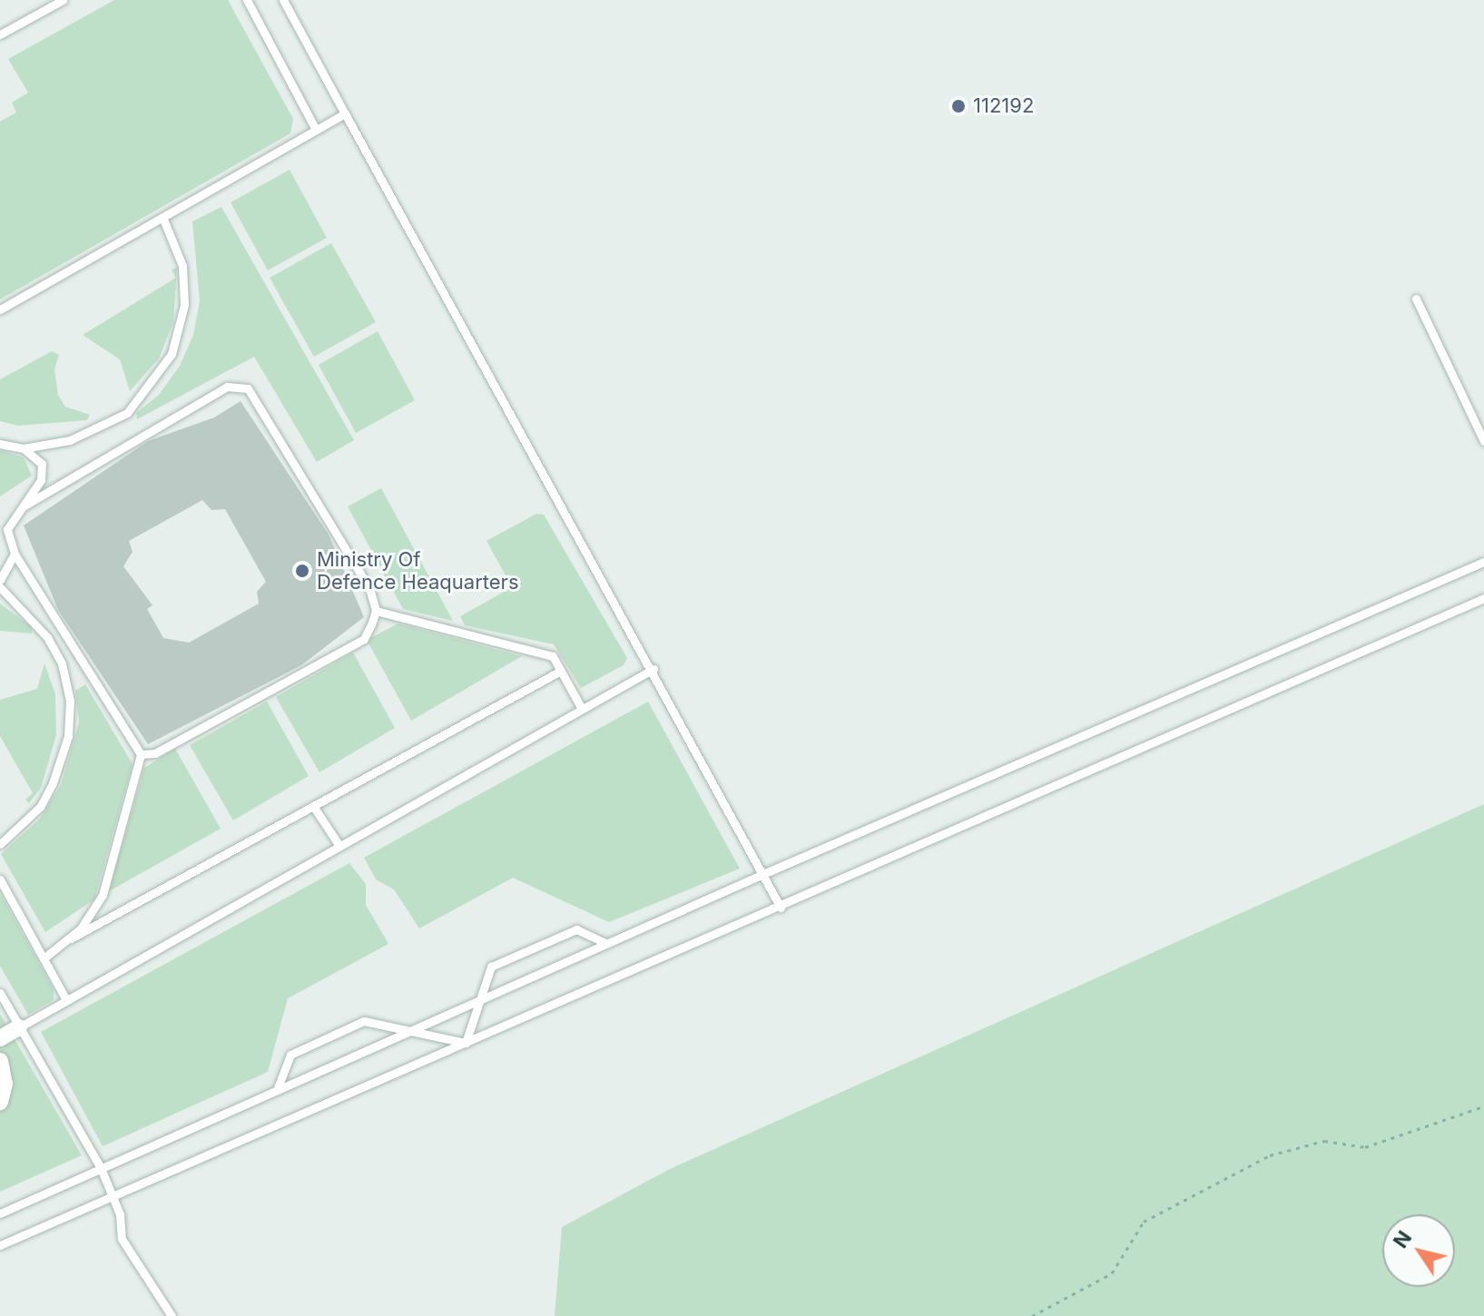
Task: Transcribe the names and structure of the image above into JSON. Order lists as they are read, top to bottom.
{
  "places": ["112192", "Ministry Of Defence Heaquarters"],
  "north": "top left"
}
